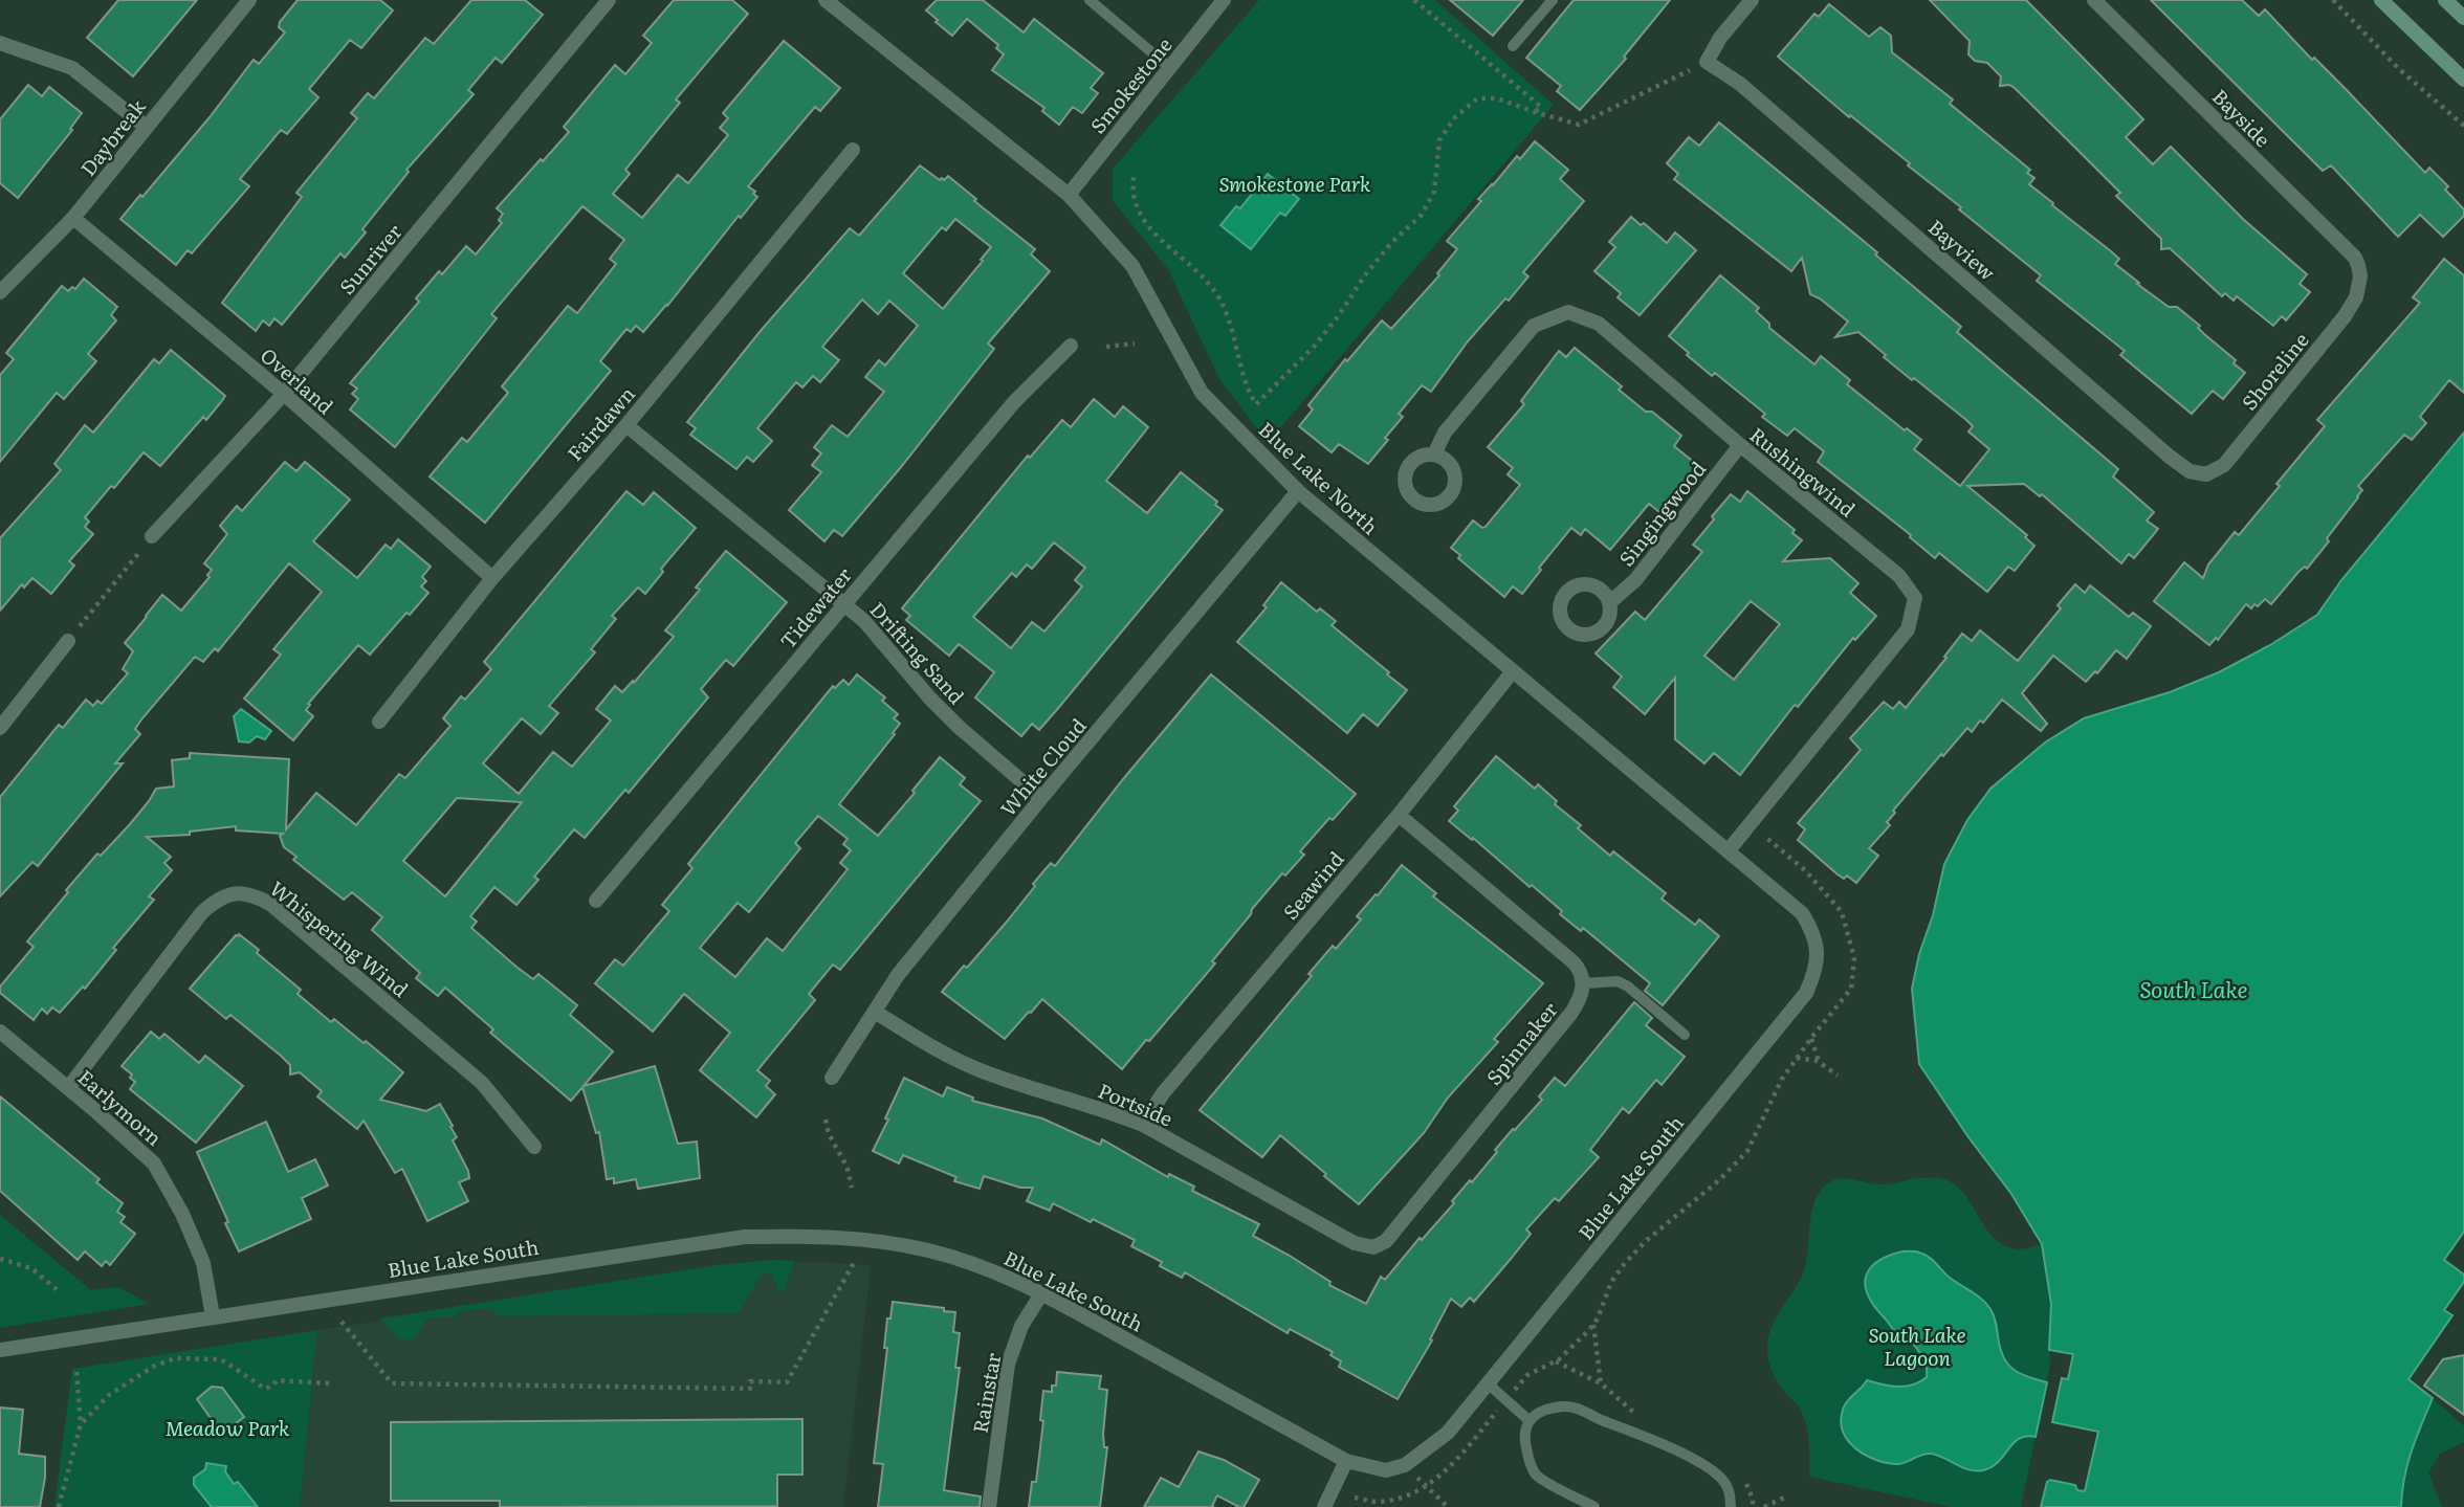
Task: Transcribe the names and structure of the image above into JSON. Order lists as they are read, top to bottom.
{
  "streets": {
    "street": [
      "Smokestone",
      "Bayside",
      "Daybreak",
      "Bayview",
      "Sunriver",
      "Shoreline",
      "Overland",
      "Fairdawn",
      "Rushingwind",
      "Blue Lake North",
      "Singingwood",
      "Tidewater",
      "Drifting Sand",
      "White Cloud",
      "Seawind",
      "Whispering Wind",
      "Spinnaker",
      "Portside",
      "Earlymorn",
      "Blue Lake South",
      "Rainstar"
    ]
  },
  "crossings": [
    ["Smokestone", "Blue Lake North"],
    ["Bayside", "Shoreline"],
    ["Daybreak", "Overland"],
    ["Bayview", "Shoreline"],
    ["Sunriver", "Overland"],
    ["Overland", "Fairdawn"],
    ["Fairdawn", "Drifting Sand"],
    ["Rushingwind", "Blue Lake North"],
    ["Rushingwind", "Singingwood"],
    ["Blue Lake North", "White Cloud"],
    ["Blue Lake North", "Seawind"],
    ["Blue Lake North", "Blue Lake South"],
    ["Tidewater", "Drifting Sand"],
    ["Drifting Sand", "White Cloud"],
    ["White Cloud", "Portside"],
    ["Seawind", "Portside"],
    ["Whispering Wind", "Earlymorn"],
    ["Spinnaker", "Portside"],
    ["Earlymorn", "Blue Lake South"],
    ["Blue Lake South", "Rainstar"]
  ],
  "water": ["South Lake"],
  "parks": ["Smokestone Park", "South Lake Lagoon", "Meadow Park"]
}
